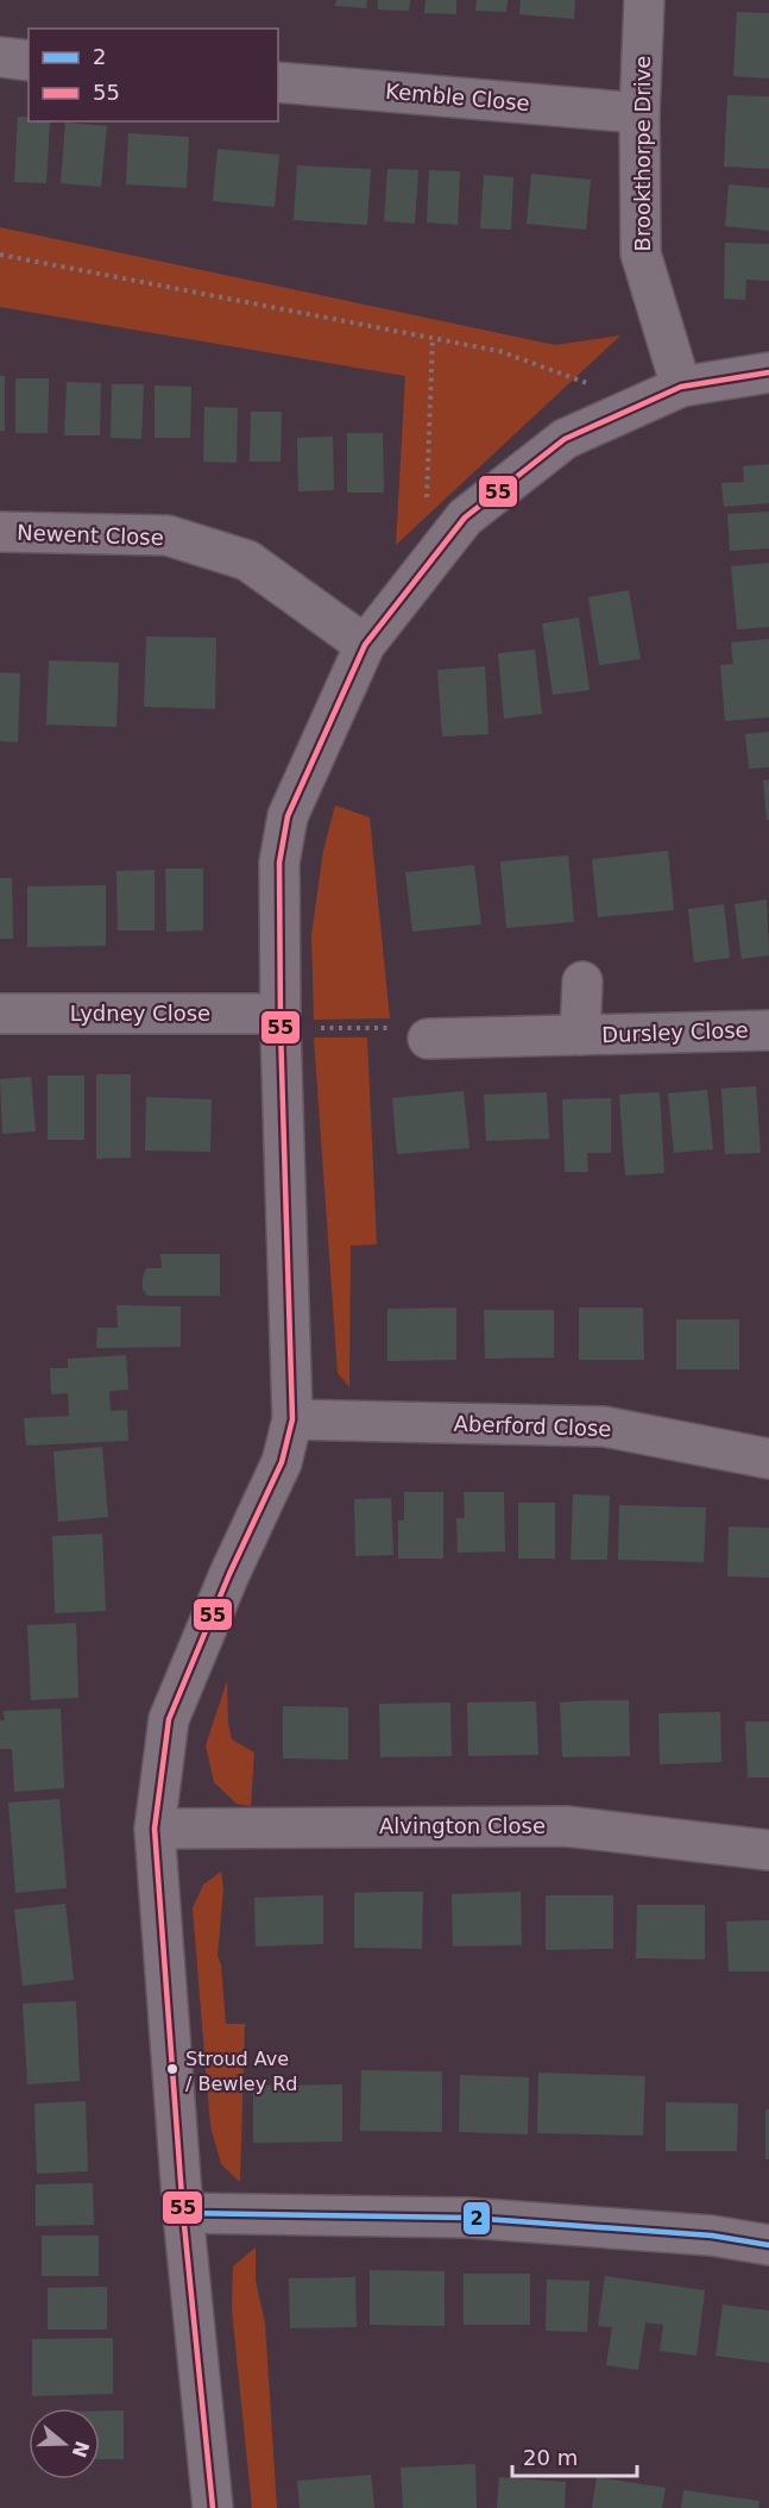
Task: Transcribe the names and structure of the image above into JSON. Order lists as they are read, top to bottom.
{
  "streets": {
    "street": [
      "Kemble Close",
      "Brookthorpe Drive",
      "Newent Close",
      "Lydney Close",
      "Dursley Close",
      "Aberford Close",
      "Alvington Close"
    ]
  },
  "crossings": [
    ["Kemble Close", "Brookthorpe Drive"]
  ],
  "places": ["Stroud Ave / Bewley Rd"],
  "lines": ["transit line 55", "transit line 2"],
  "legend": ["2", "55"],
  "scale_bar": "20 m",
  "north": "right"
}
